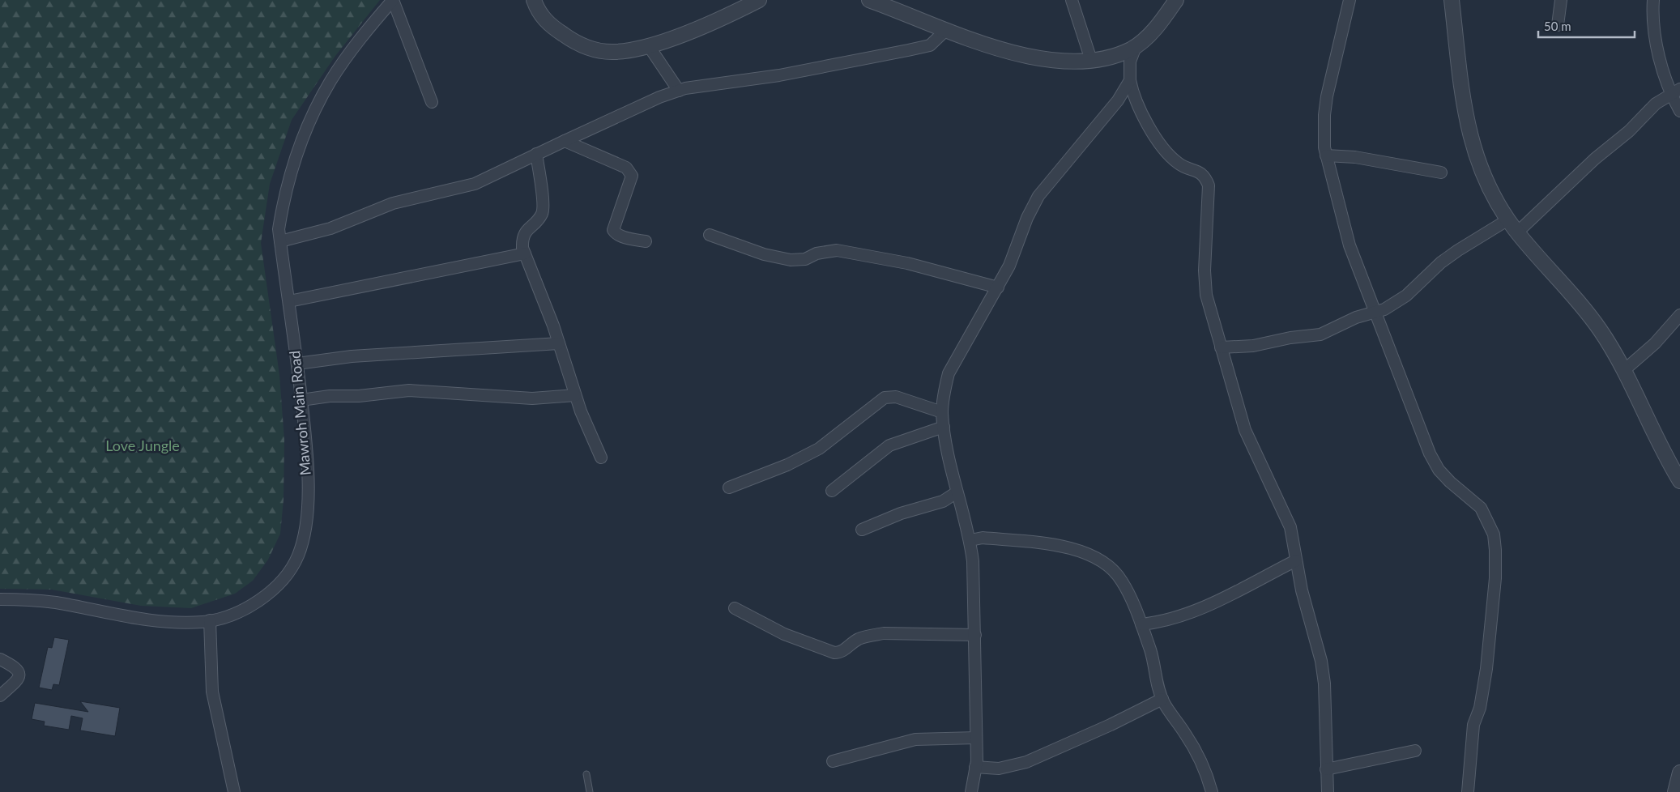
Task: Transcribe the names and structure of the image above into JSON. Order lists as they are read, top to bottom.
{
  "streets": {
    "street": ["Mawroh Main Road"]
  },
  "parks": ["Love Jungle"],
  "scale_bar": "50 m"
}
